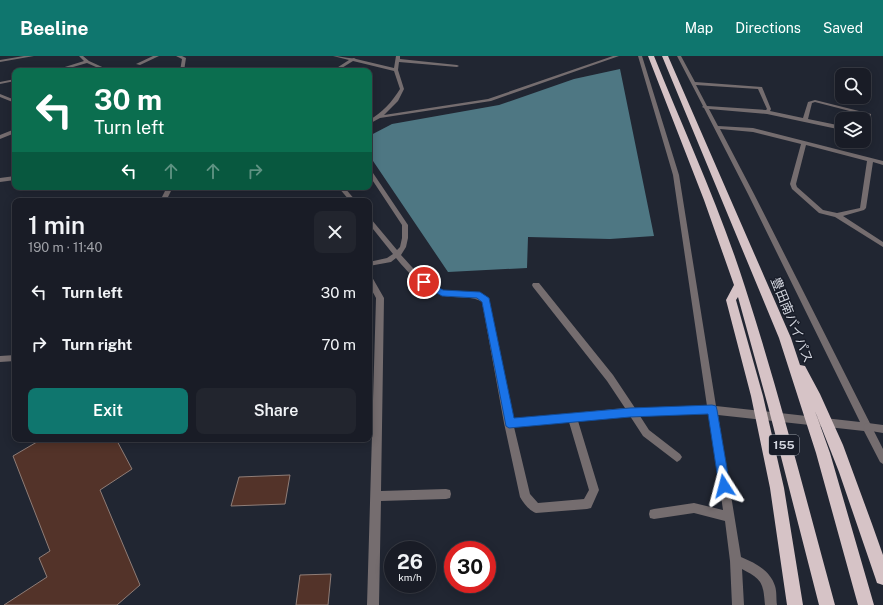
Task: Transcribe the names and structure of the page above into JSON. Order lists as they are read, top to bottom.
{
  "streets": {
    "highway": ["豊田南バイパス", "155"]
  },
  "crossings": [
    ["豊田南バイパス", "155"]
  ],
  "page": {
    "header": "Beeline",
    "nav": ["Map", "Directions", "Saved"],
    "turn": ["30 m", "Turn left"],
    "heading": ["1 min", "190 m · 11:40"],
    "list": [
      {
        "name": "Turn left",
        "value": "30 m"
      },
      {
        "name": "Turn right",
        "value": "70 m"
      }
    ],
    "buttons": ["Exit", "Share"],
    "speed": "26 km/h",
    "limit": "30"
  }
}
